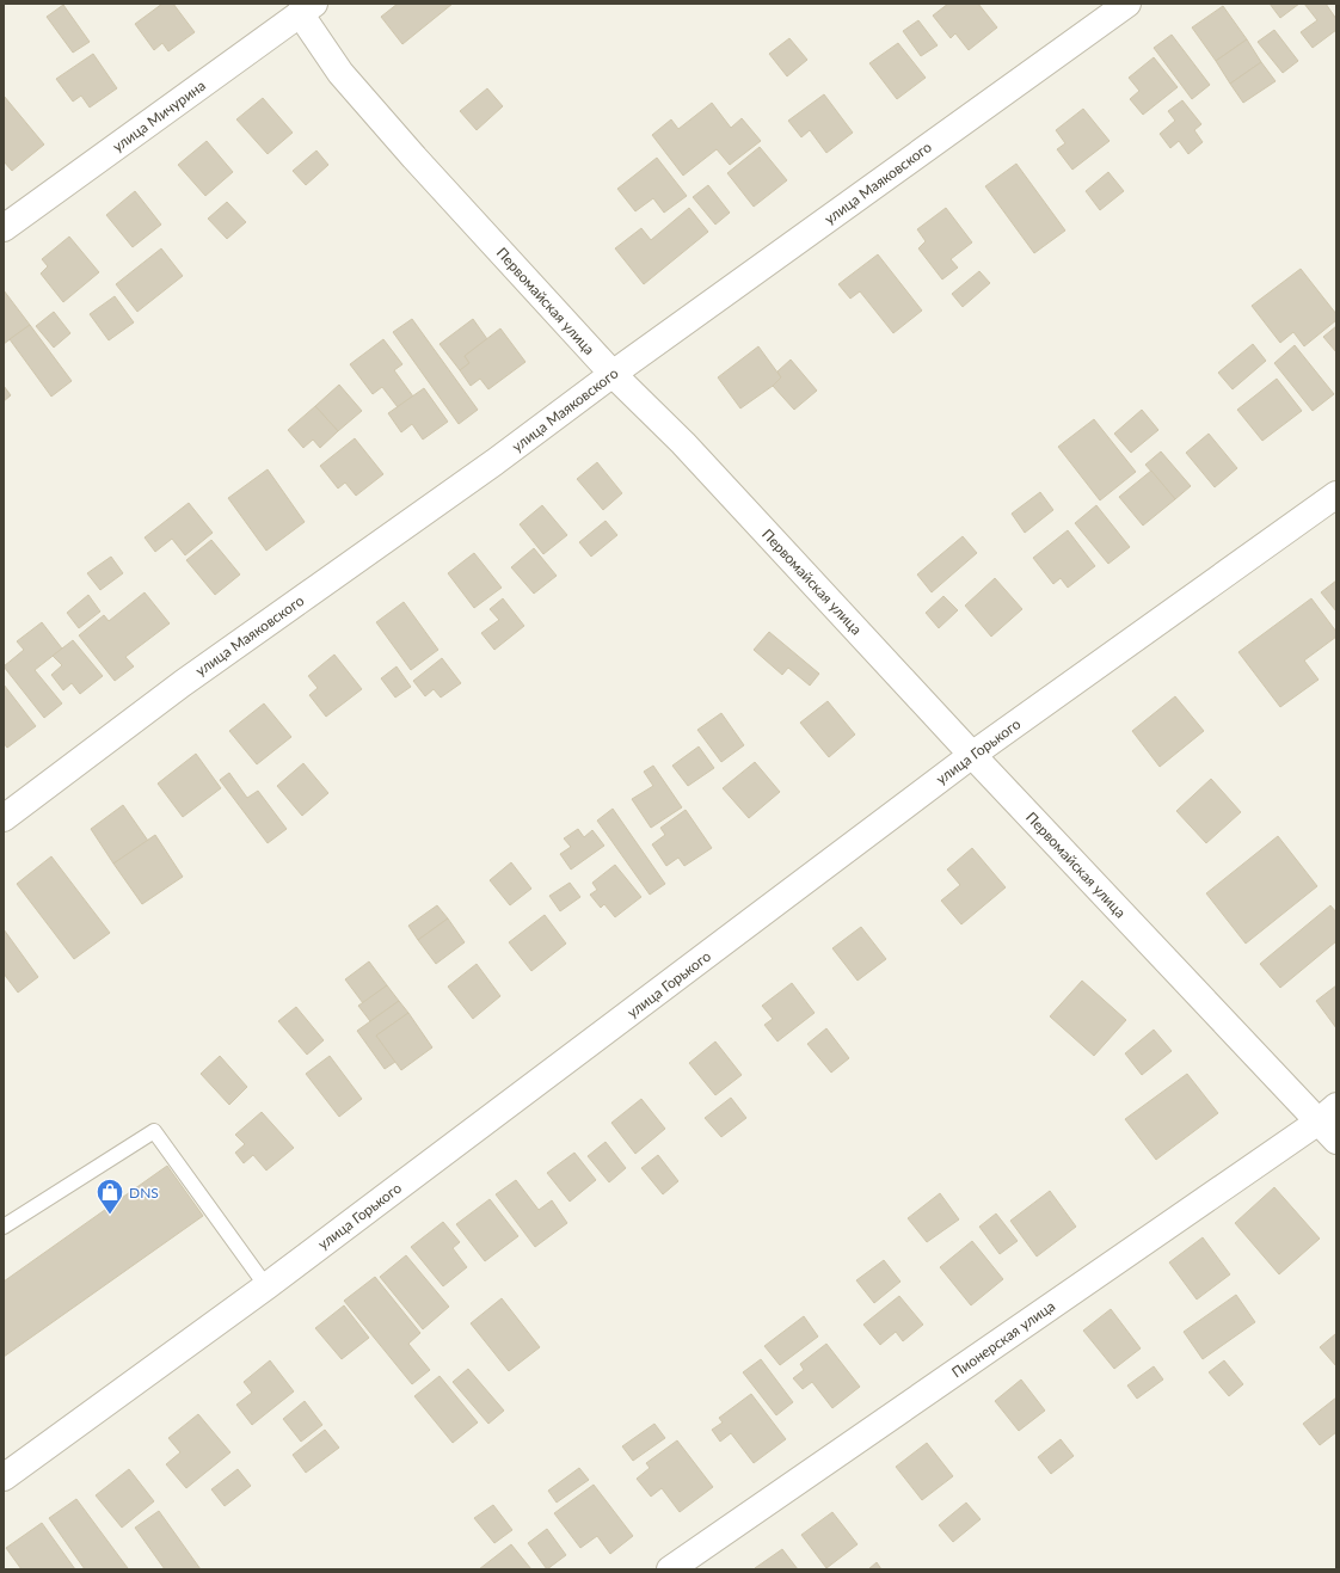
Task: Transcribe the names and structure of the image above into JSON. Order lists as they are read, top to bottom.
{
  "streets": {
    "street": [
      "улица Мичурина",
      "улица Маяковского",
      "Первомайская улица",
      "улица Горького",
      "Пионерская улица"
    ]
  },
  "crossings": [
    ["улица Мичурина", "Первомайская улица"],
    ["улица Маяковского", "Первомайская улица"],
    ["Первомайская улица", "улица Горького"],
    ["Первомайская улица", "Пионерская улица"]
  ],
  "places": {
    "shop": ["DNS"]
  }
}
